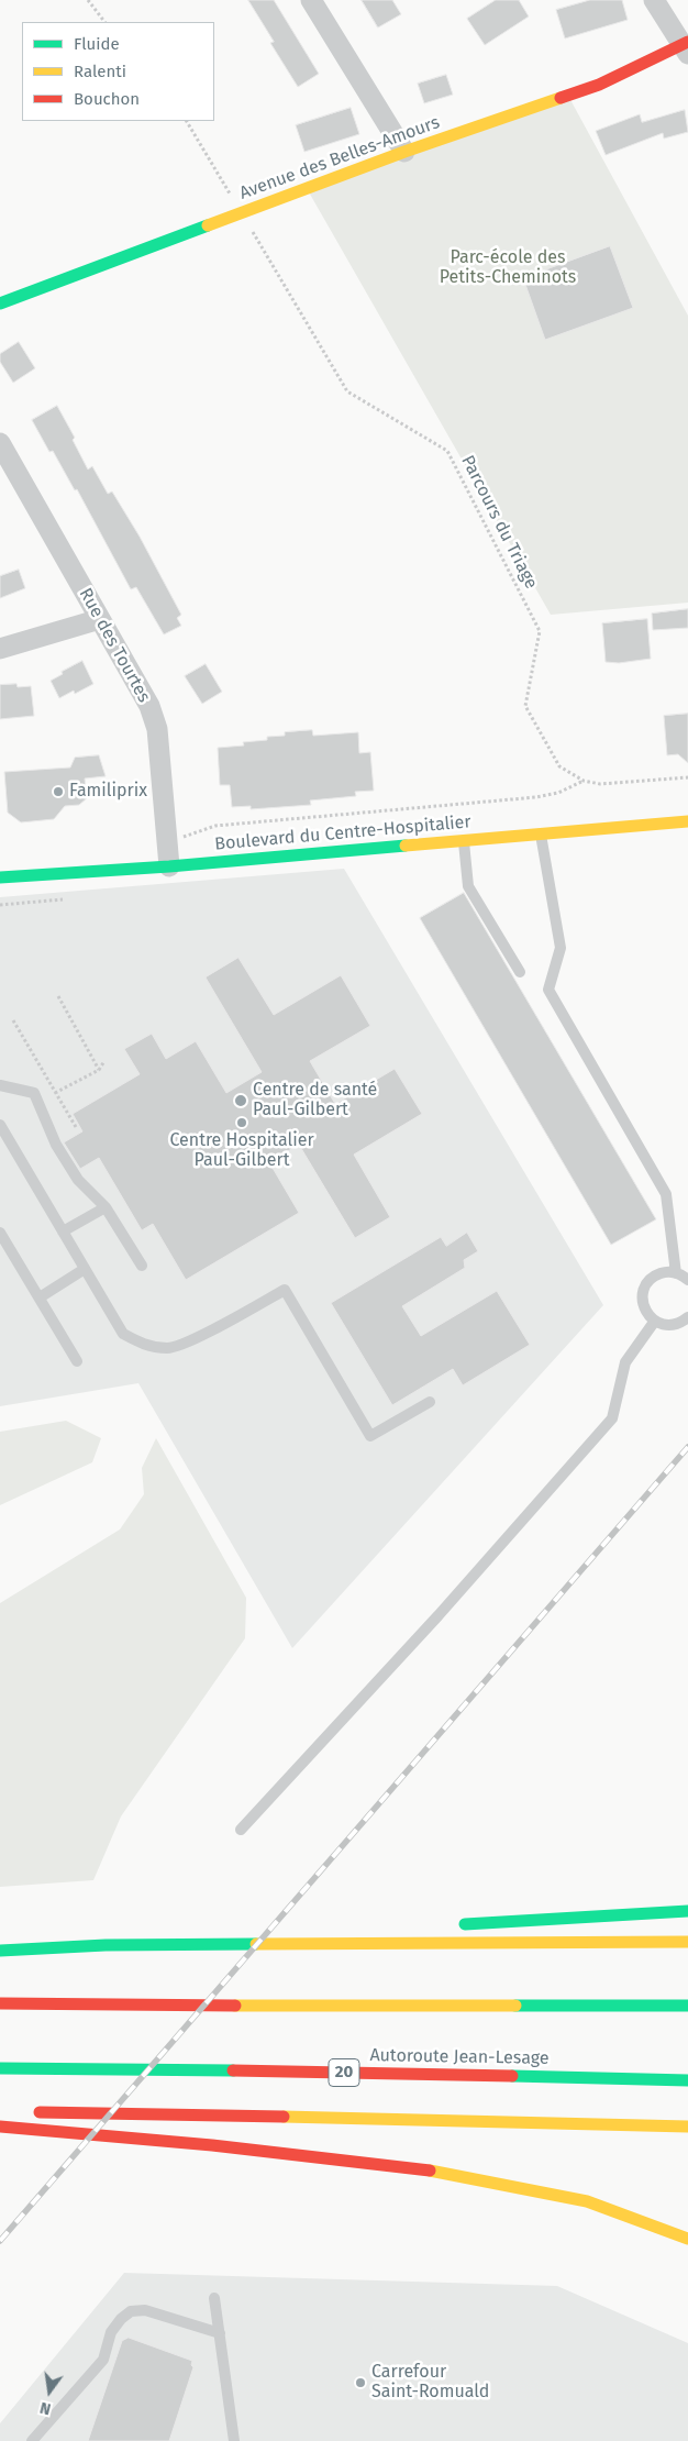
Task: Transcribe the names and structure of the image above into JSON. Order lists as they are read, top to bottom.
{
  "streets": {
    "main road": [
      "Avenue des Belles-Amours",
      "Boulevard du Centre-Hospitalier",
      "Autoroute Jean-Lesage",
      "20"
    ],
    "street": ["Rue des Tourtes"],
    "path": ["Parcours du Triage"]
  },
  "crossings": [
    ["Rue des Tourtes", "Boulevard du Centre-Hospitalier"]
  ],
  "parks": ["Parc-école des Petits-Cheminots"],
  "places": [
    "Familiprix",
    "Centre de santé Paul-Gilbert",
    "Centre Hospitalier Paul-Gilbert",
    "Carrefour Saint-Romuald"
  ],
  "legend": ["Fluide", "Ralenti", "Bouchon"],
  "north": "bottom"
}
